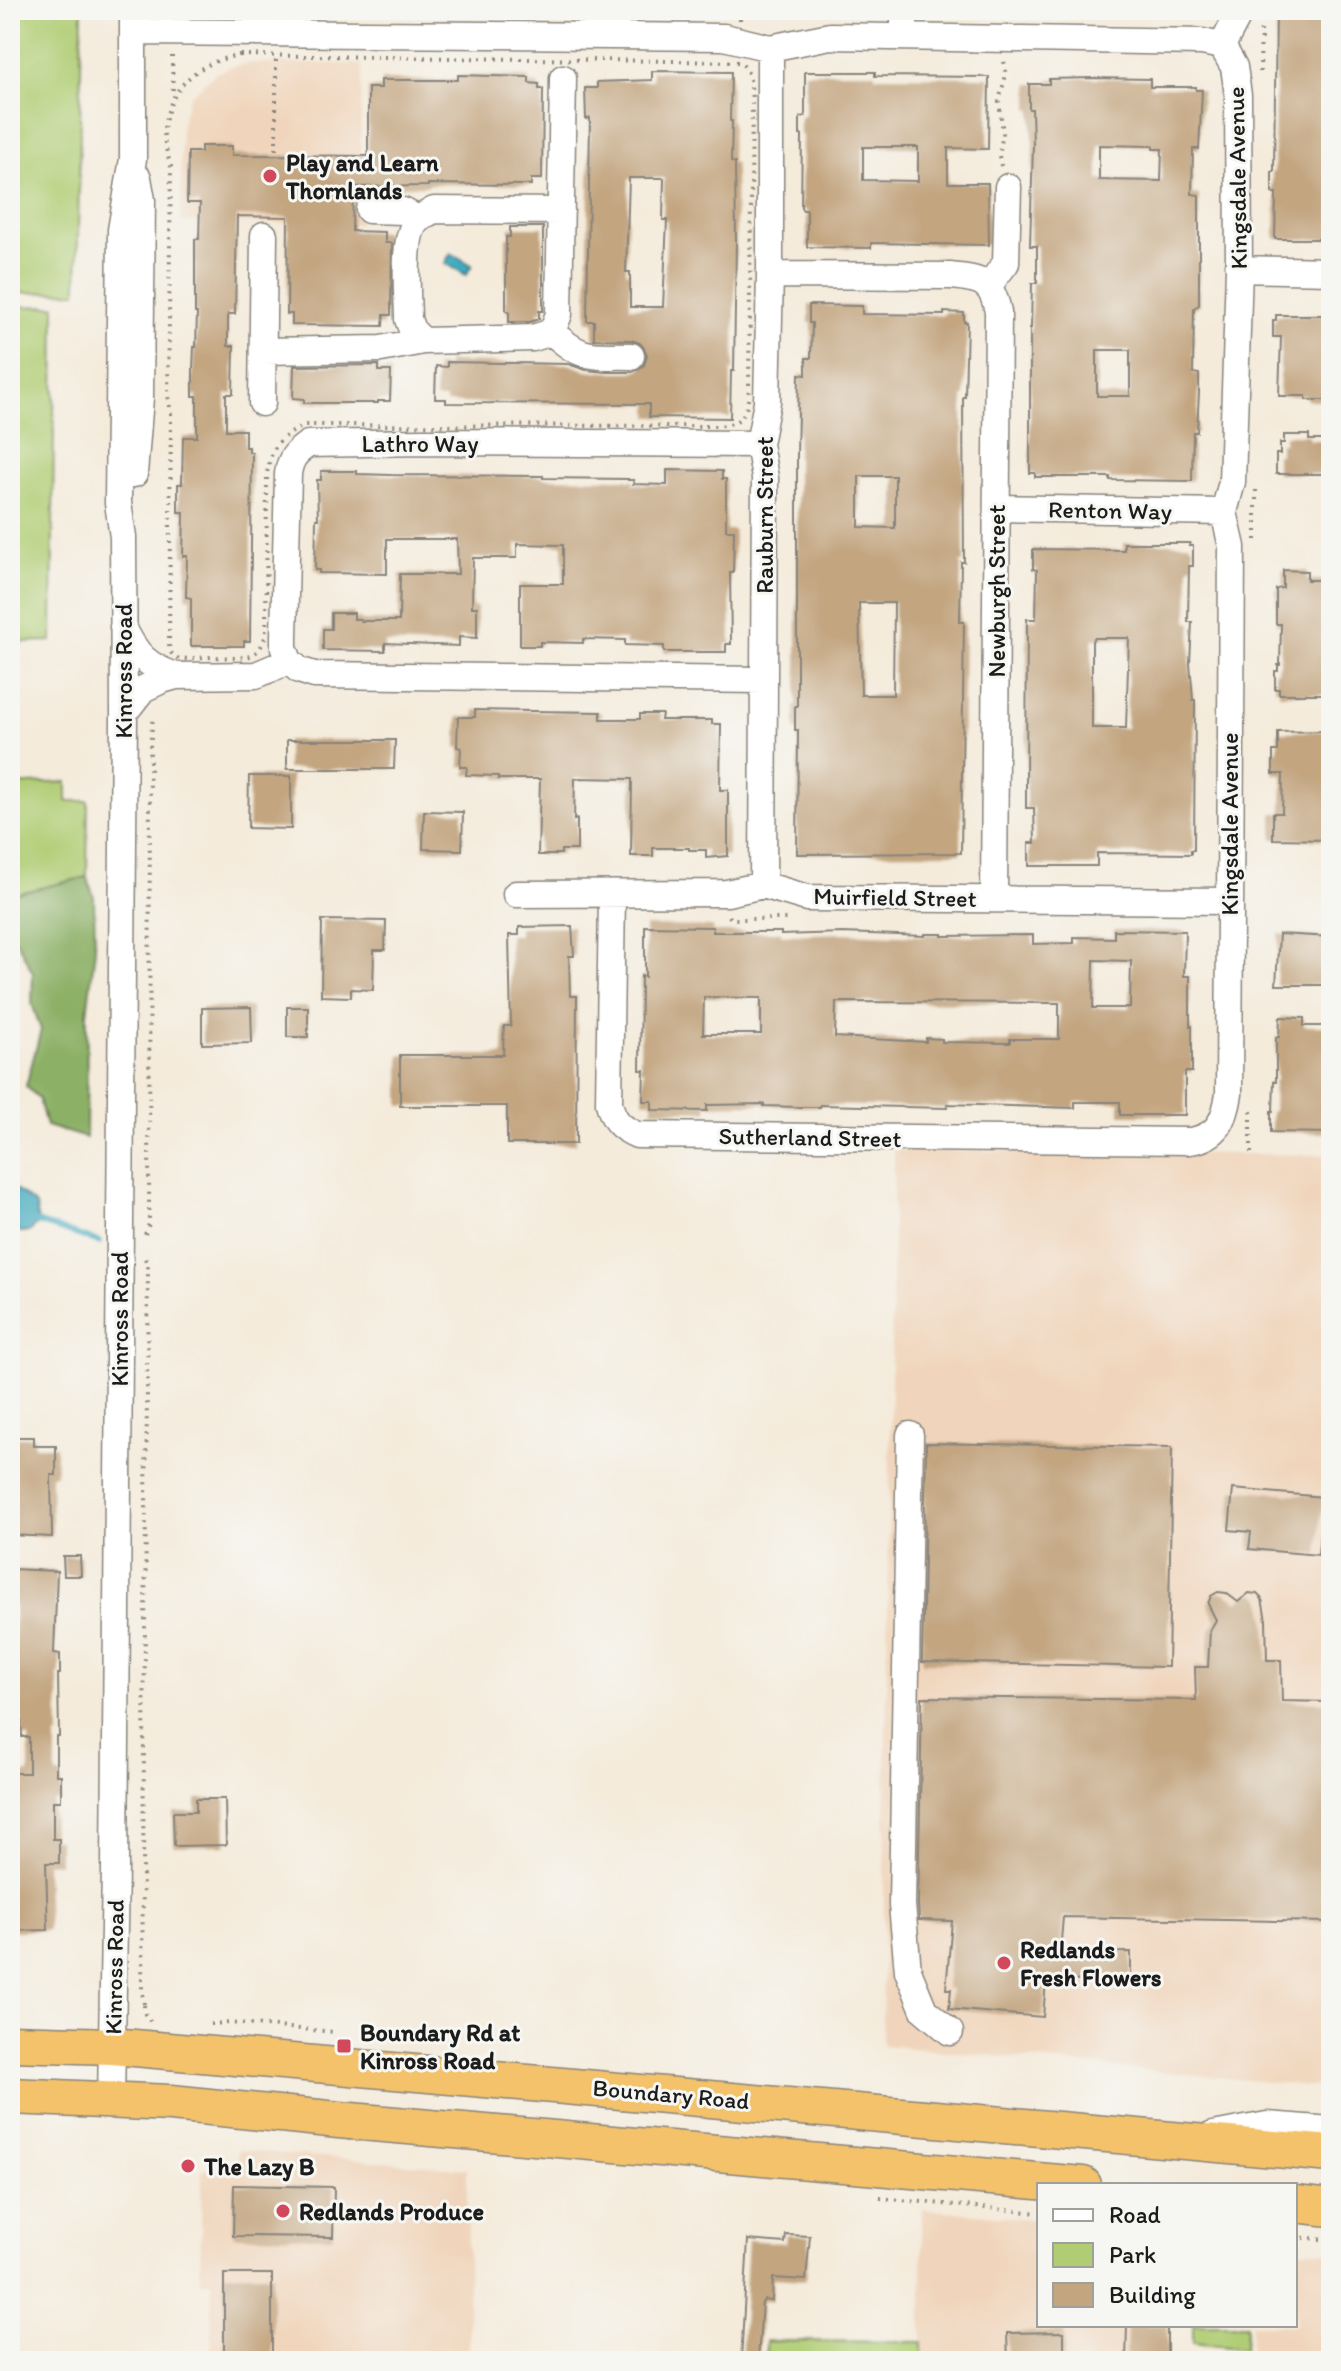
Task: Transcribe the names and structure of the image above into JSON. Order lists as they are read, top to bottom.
{
  "streets": {
    "highway": ["Boundary Road"],
    "street": [
      "Kingsdale Avenue",
      "Lathro Way",
      "Renton Way",
      "Rauburn Street",
      "Newburgh Street",
      "Kinross Road",
      "Muirfield Street",
      "Sutherland Street"
    ]
  },
  "crossings": [
    ["Kingsdale Avenue", "Renton Way"],
    ["Kingsdale Avenue", "Muirfield Street"],
    ["Kingsdale Avenue", "Sutherland Street"],
    ["Lathro Way", "Rauburn Street"],
    ["Renton Way", "Newburgh Street"],
    ["Rauburn Street", "Muirfield Street"],
    ["Newburgh Street", "Muirfield Street"],
    ["Kinross Road", "Boundary Road"],
    ["Muirfield Street", "Sutherland Street"]
  ],
  "places": {
    "other": [
      "Play and Learn Thornlands",
      "Redlands Fresh Flowers",
      "The Lazy B",
      "Redlands Produce"
    ],
    "transit": ["Boundary Rd at Kinross Road"]
  },
  "legend": ["Road", "Park", "Building"]
}
